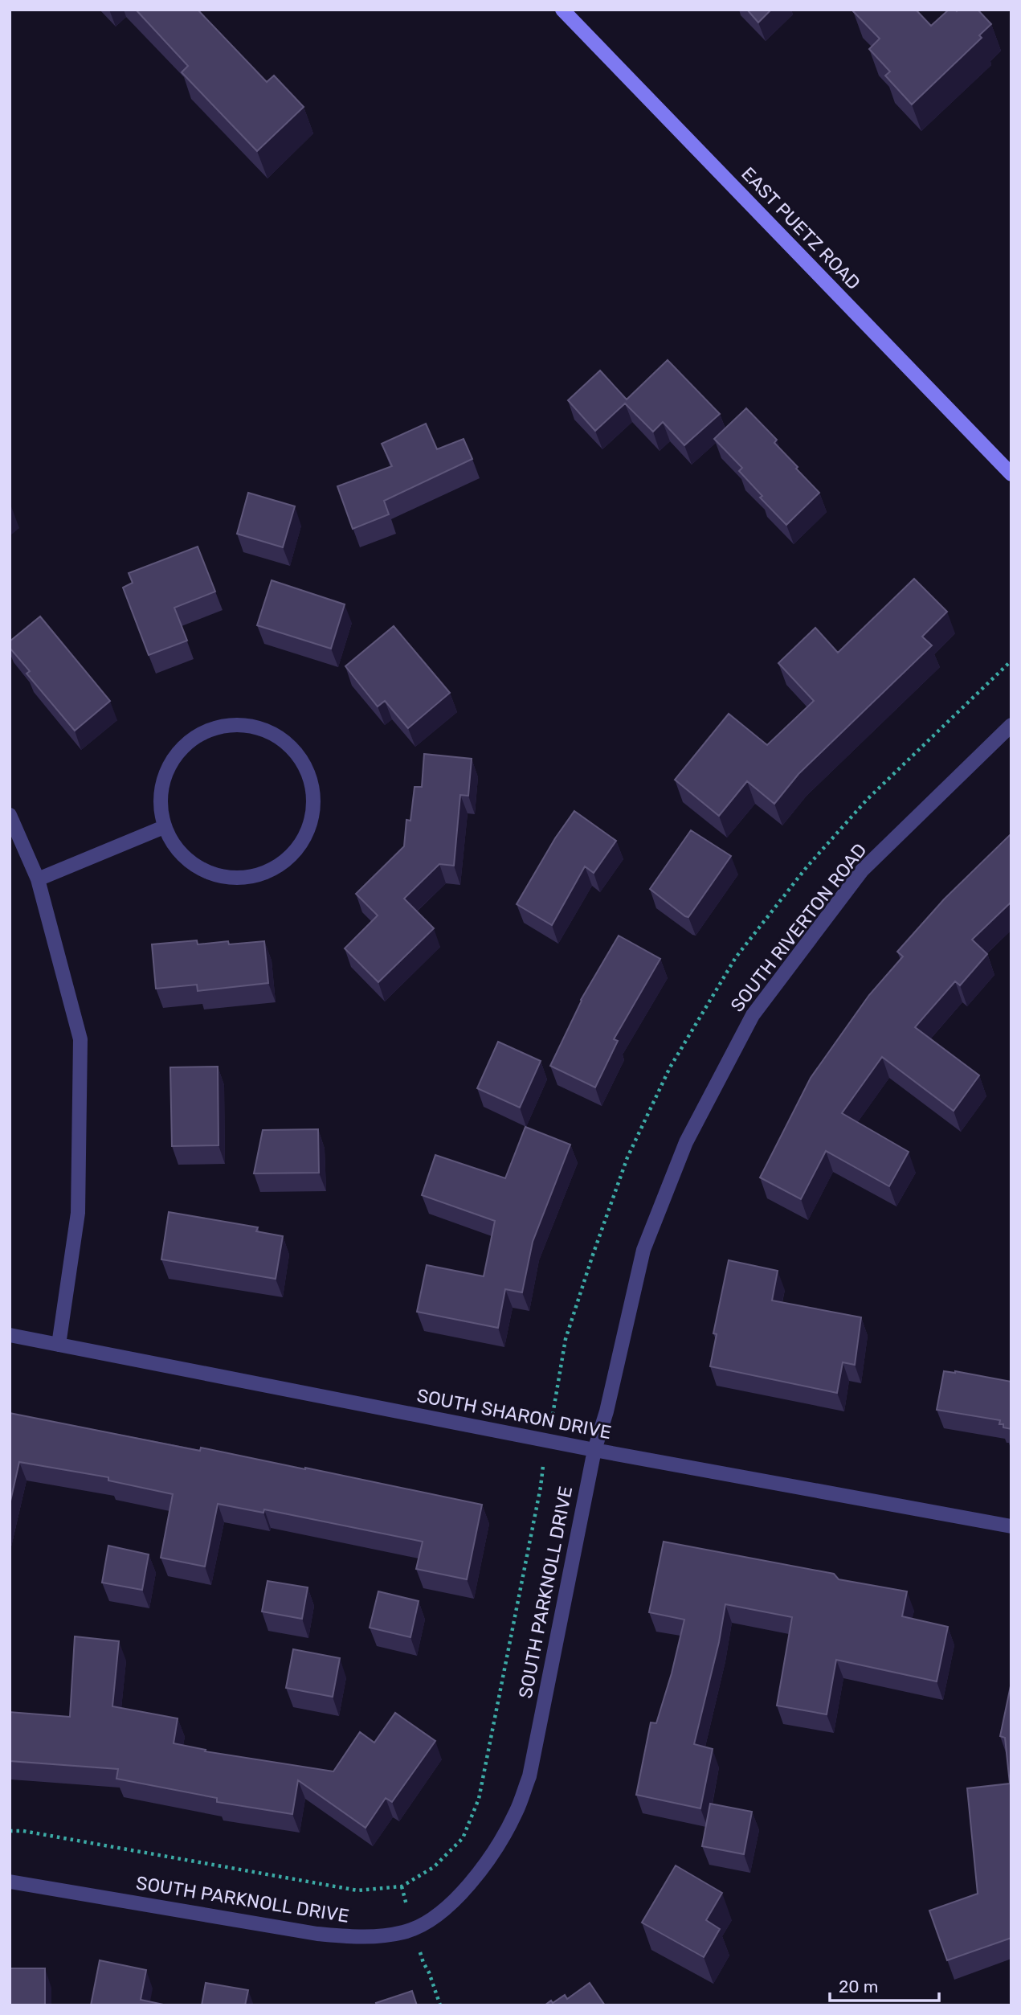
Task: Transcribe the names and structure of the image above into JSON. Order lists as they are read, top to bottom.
{
  "streets": {
    "street": [
      "EAST PUETZ ROAD",
      "SOUTH RIVERTON ROAD",
      "SOUTH SHARON DRIVE",
      "SOUTH PARKNOLL DRIVE"
    ]
  },
  "crossings": [
    ["SOUTH RIVERTON ROAD", "SOUTH SHARON DRIVE"],
    ["SOUTH RIVERTON ROAD", "SOUTH PARKNOLL DRIVE"],
    ["SOUTH SHARON DRIVE", "SOUTH PARKNOLL DRIVE"]
  ],
  "scale_bar": "20 m"
}
